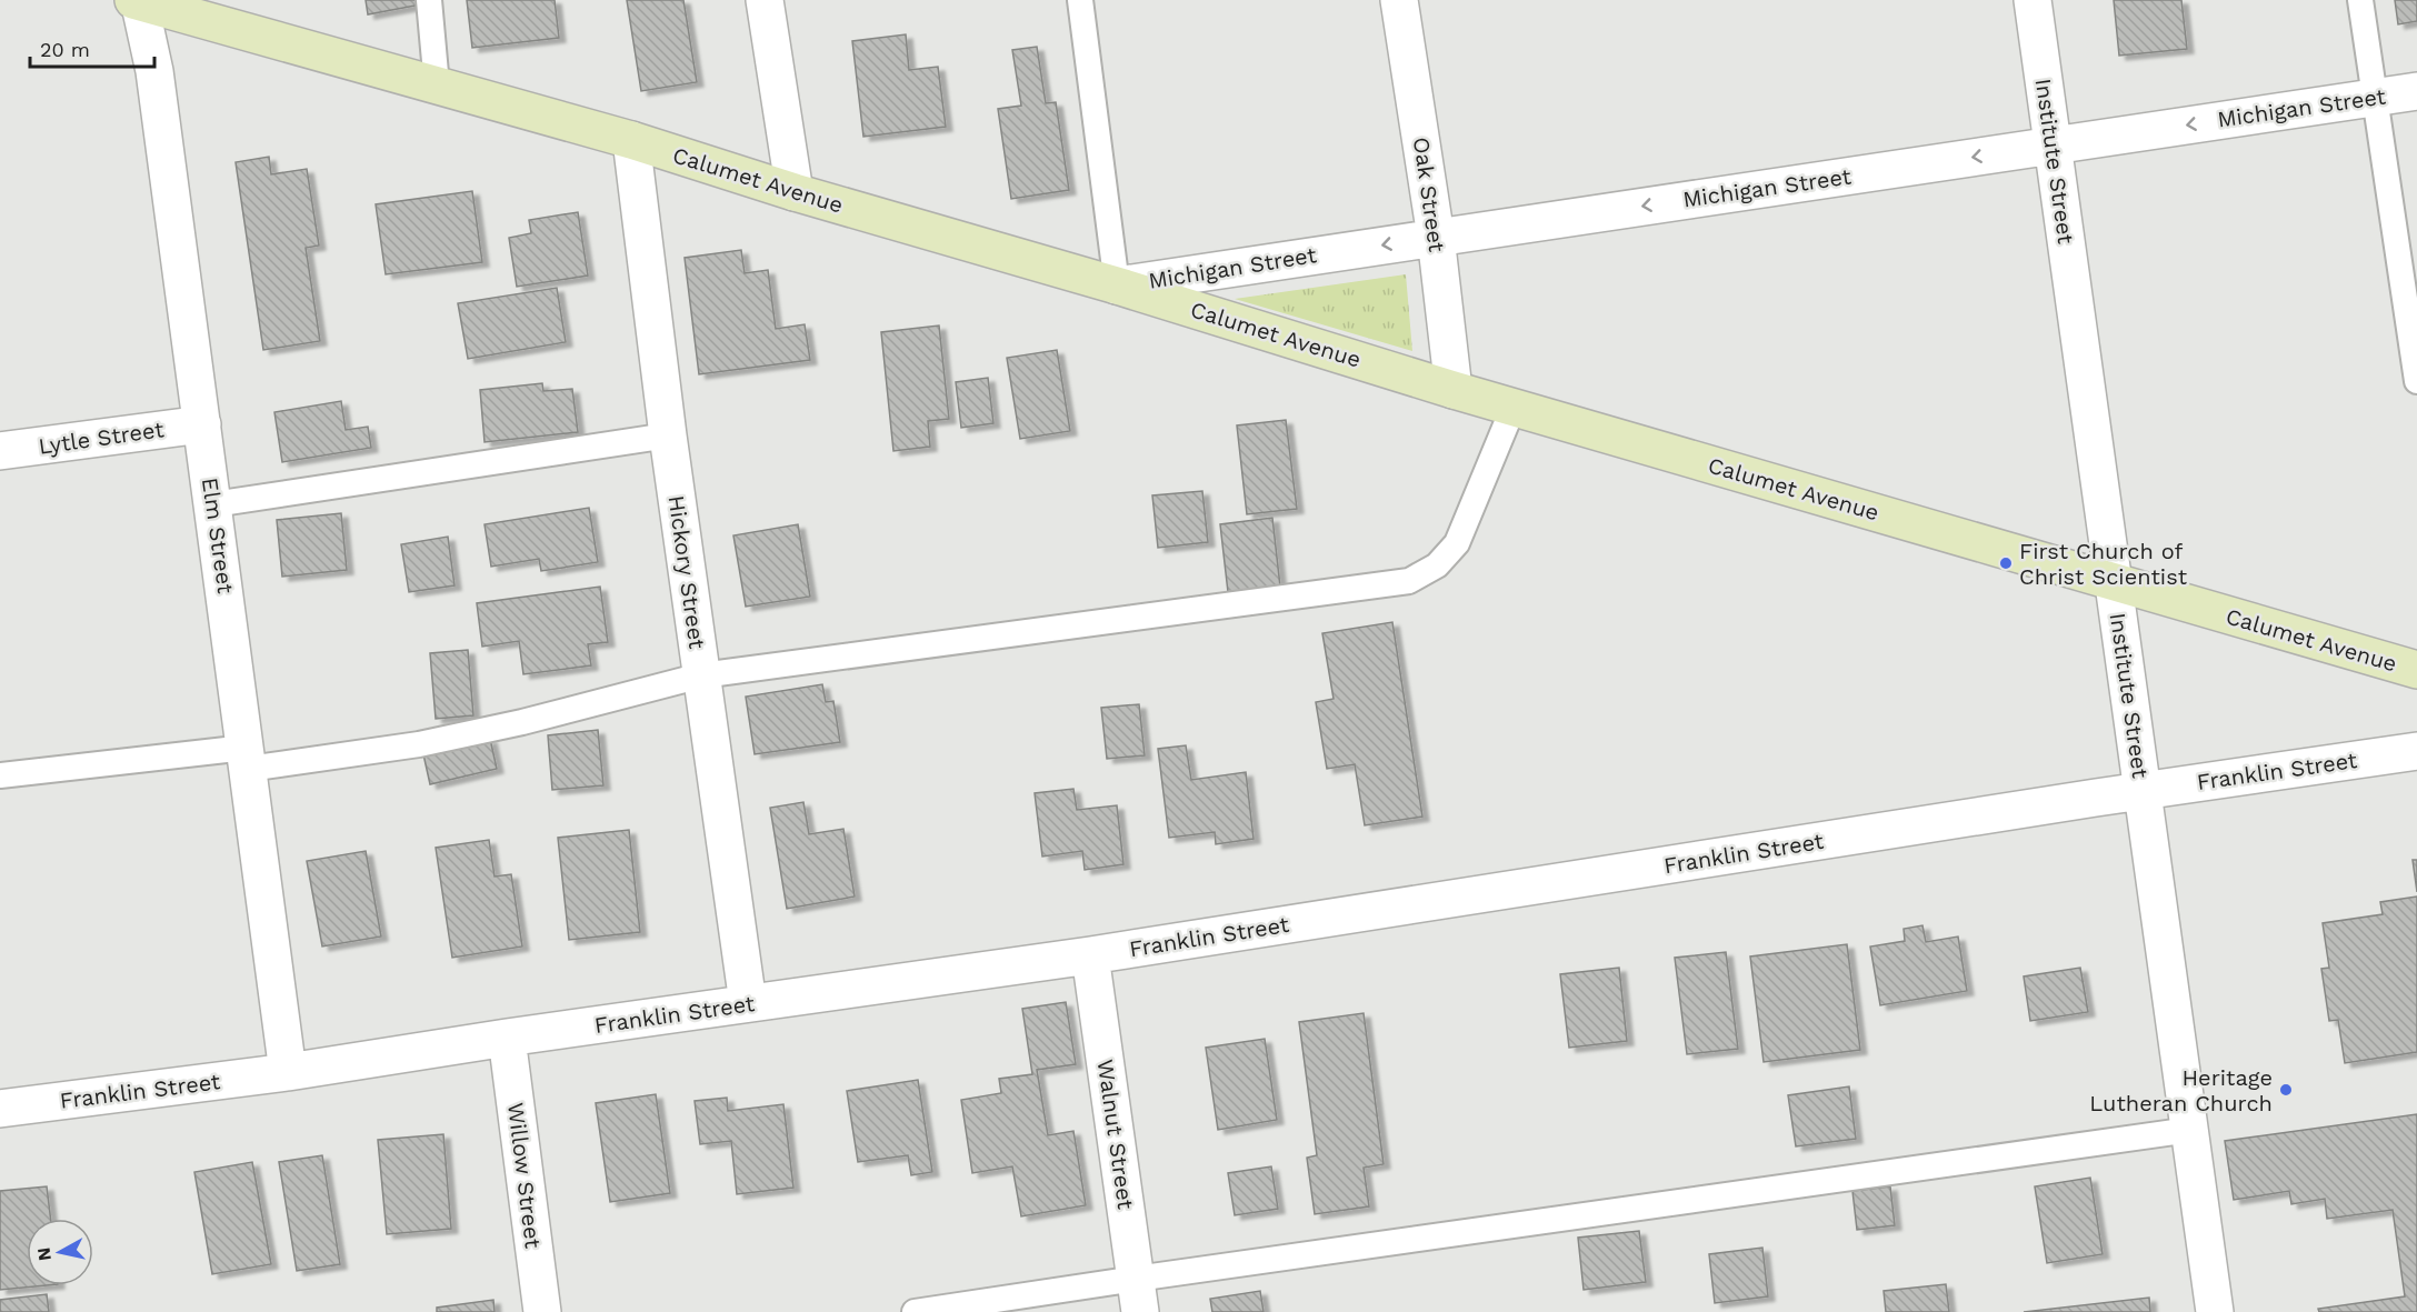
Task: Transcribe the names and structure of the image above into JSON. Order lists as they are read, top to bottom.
{
  "streets": {
    "main road": ["Calumet Avenue"],
    "street": [
      "Michigan Street",
      "Institute Street",
      "Oak Street",
      "Lytle Street",
      "Elm Street",
      "Hickory Street",
      "Franklin Street",
      "Walnut Street",
      "Willow Street"
    ]
  },
  "crossings": [
    ["Michigan Street", "Institute Street"],
    ["Michigan Street", "Calumet Avenue"],
    ["Michigan Street", "Oak Street"],
    ["Institute Street", "Calumet Avenue"],
    ["Institute Street", "Franklin Street"],
    ["Calumet Avenue", "Oak Street"],
    ["Calumet Avenue", "Elm Street"],
    ["Calumet Avenue", "Hickory Street"],
    ["Lytle Street", "Elm Street"],
    ["Elm Street", "Franklin Street"],
    ["Hickory Street", "Franklin Street"],
    ["Franklin Street", "Walnut Street"],
    ["Franklin Street", "Willow Street"]
  ],
  "one_way": ["Michigan Street"],
  "places": ["First Church of Christ Scientist", "Heritage Lutheran Church"],
  "scale_bar": "20 m",
  "north": "left"
}
